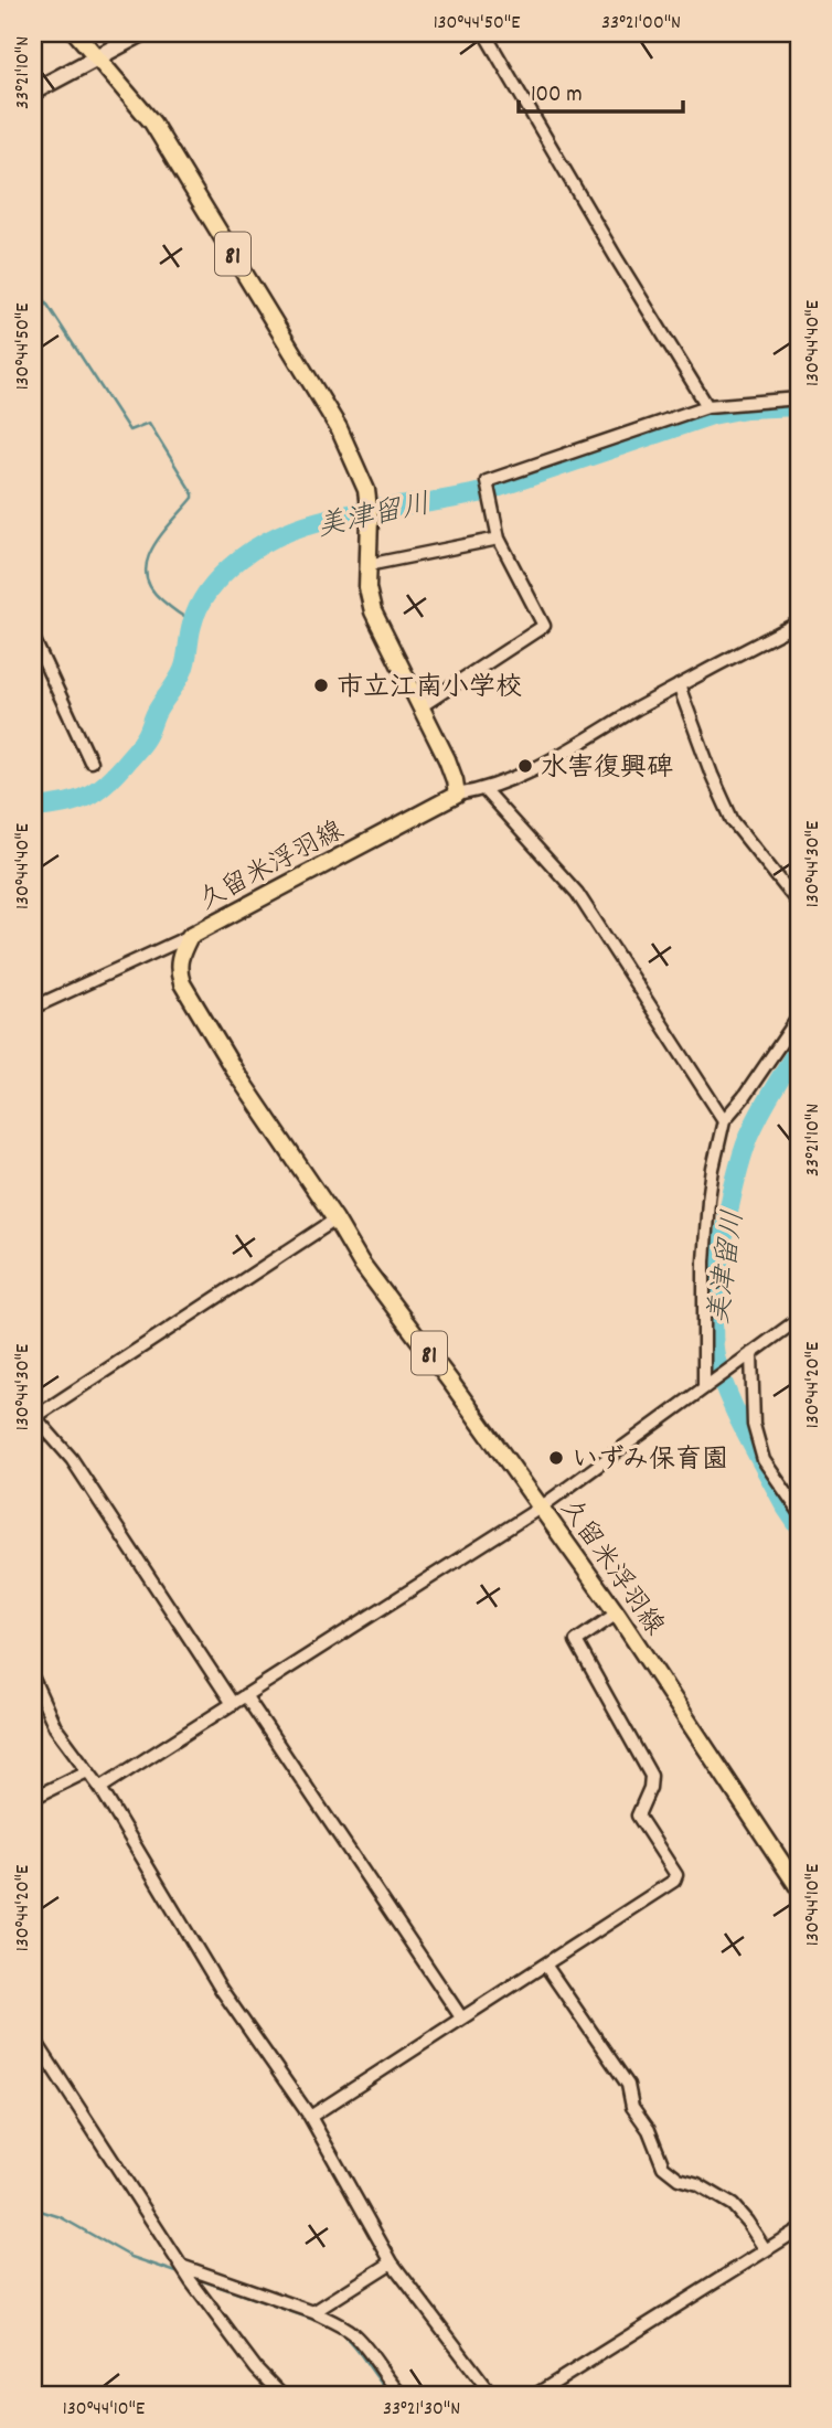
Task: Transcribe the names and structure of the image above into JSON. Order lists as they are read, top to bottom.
{
  "streets": {
    "main road": ["81", "久留米浮羽線"]
  },
  "crossings": [
    ["81", "久留米浮羽線"]
  ],
  "water": ["美津留川"],
  "places": ["市立江南小学校", "水害復興碑", "いずみ保育園"],
  "scale_bar": "100 m",
  "coordinates": [
    "130°44'50\"E",
    "33°21'00\"N",
    "33°21'10\"N",
    "130°44'40\"E",
    "130°44'30\"E",
    "130°44'20\"E",
    "130°44'10\"E",
    "33°21'30\"N"
  ]
}
